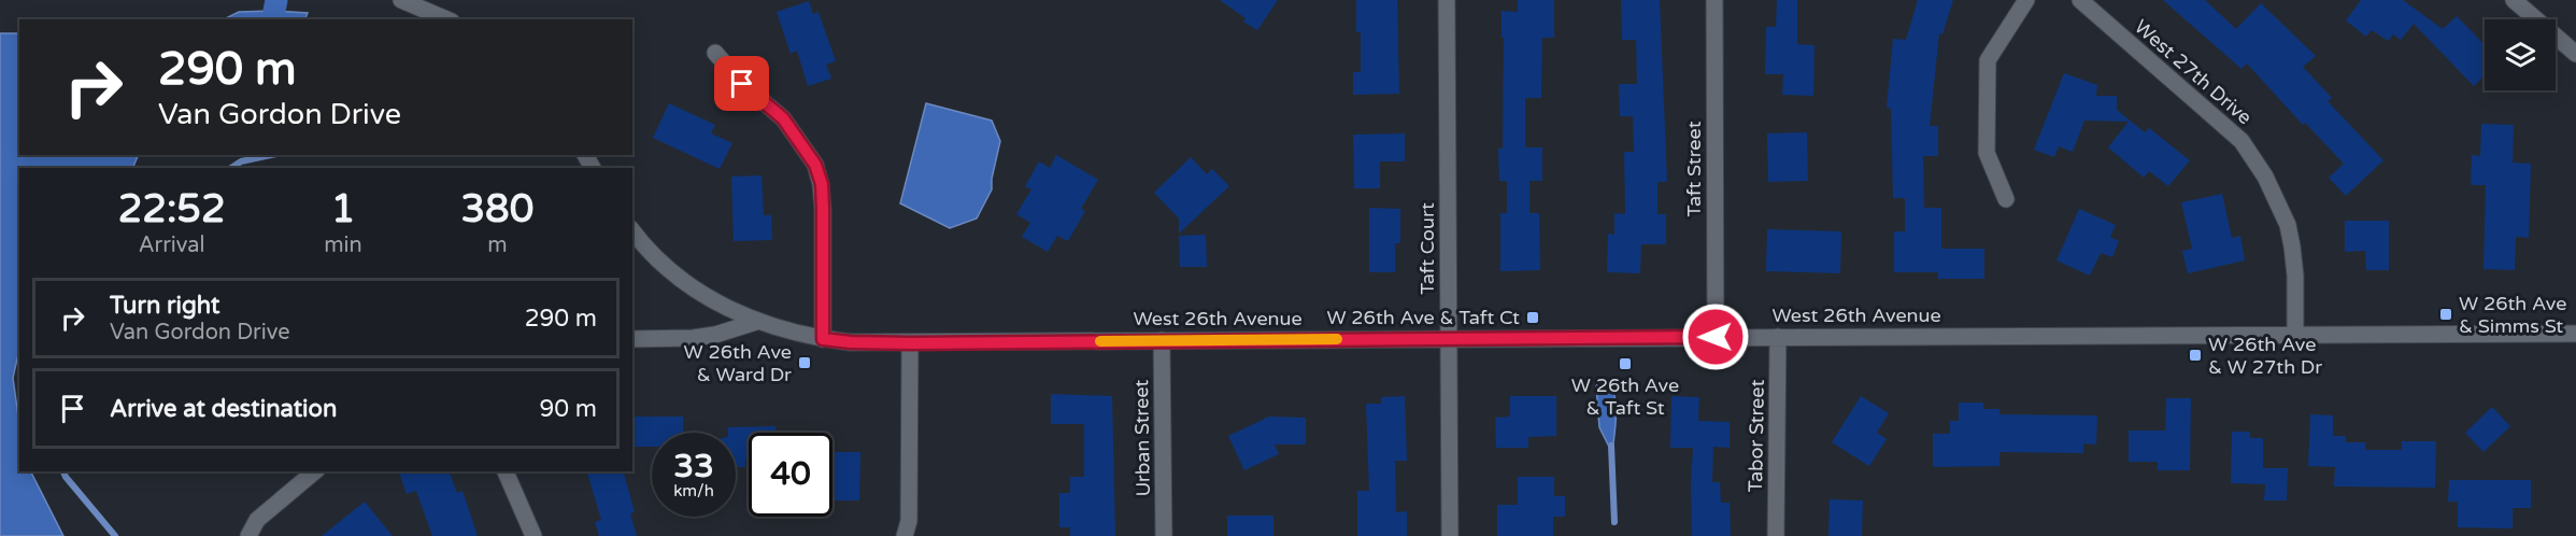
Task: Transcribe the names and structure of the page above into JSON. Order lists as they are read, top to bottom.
{
  "streets": {
    "street": [
      "West 27th Drive",
      "Taft Street",
      "Taft Court",
      "West 26th Avenue",
      "Tabor Street",
      "Urban Street"
    ]
  },
  "crossings": [
    ["West 27th Drive", "West 26th Avenue"],
    ["Taft Street", "West 26th Avenue"],
    ["Taft Court", "West 26th Avenue"],
    ["West 26th Avenue", "Tabor Street"],
    ["West 26th Avenue", "Urban Street"]
  ],
  "places": {
    "transit": [
      "W 26th Ave & Simms St",
      "W 26th Ave & Taft Ct",
      "W 26th Ave & W 27th Dr",
      "W 26th Ave & Ward Dr",
      "W 26th Ave & Taft St"
    ]
  },
  "page": {
    "turn": ["290 m", "Van Gordon Drive"],
    "eta": [
      "22:52",
      "Arrival",
      "1",
      "min",
      "380",
      "m"
    ],
    "list": [
      {
        "name": "Turn right",
        "note": "Van Gordon Drive",
        "value": "290 m"
      },
      {
        "name": "Arrive at destination",
        "value": "90 m"
      }
    ],
    "speed": "33 km/h",
    "limit": "40"
  }
}
